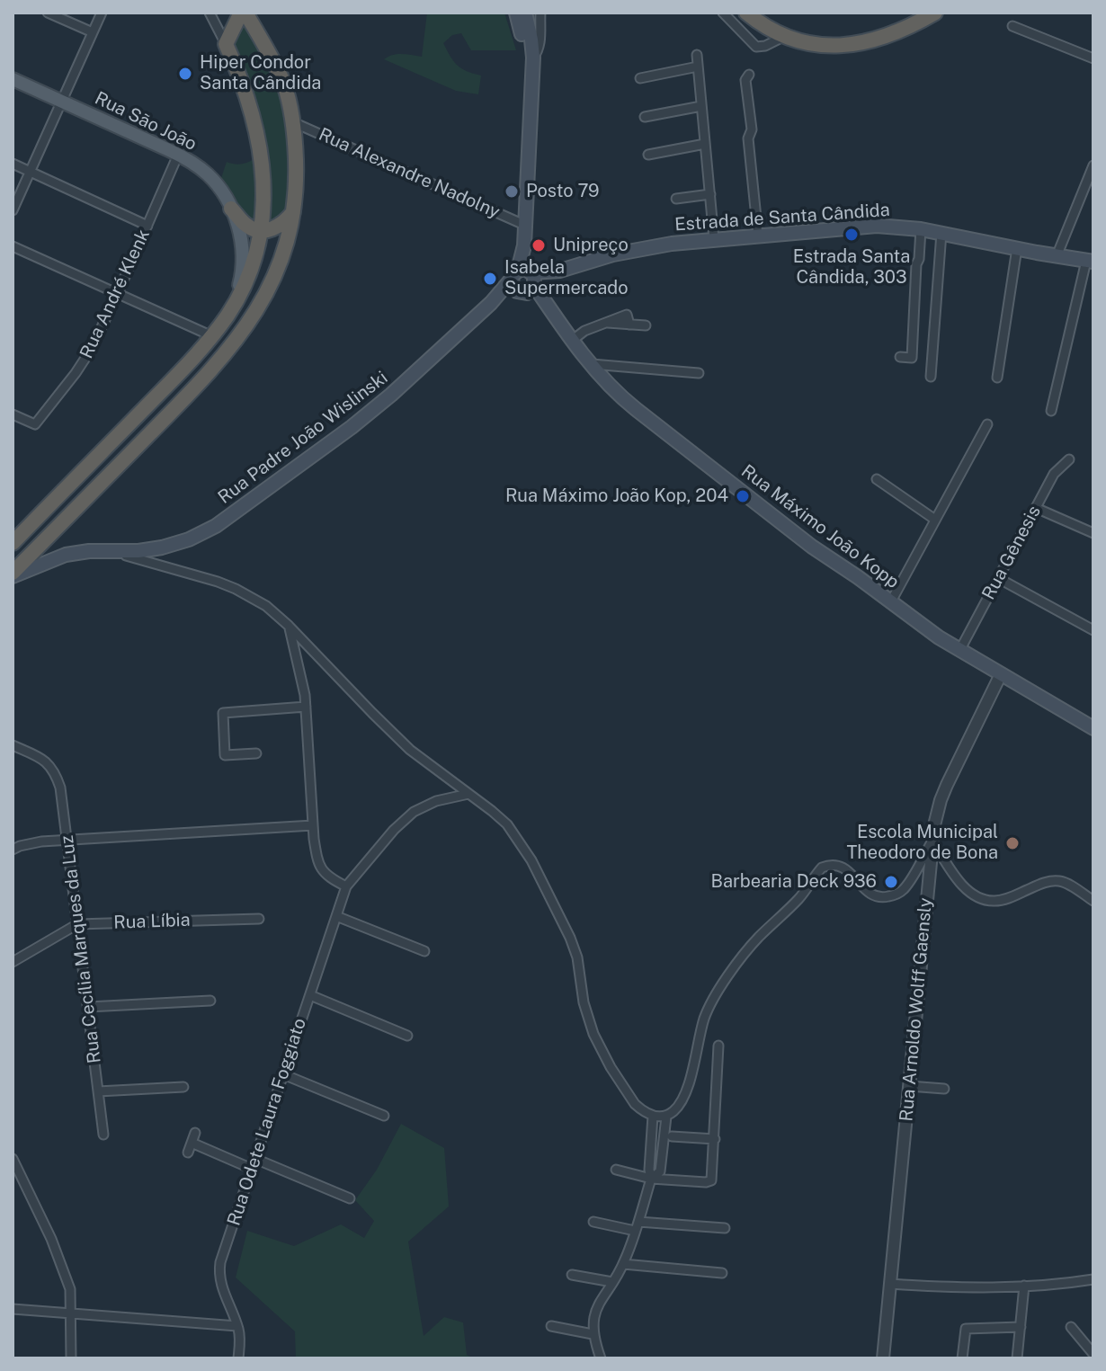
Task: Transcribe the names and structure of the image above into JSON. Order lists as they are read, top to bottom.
{
  "streets": {
    "main road": [
      "Rua São João",
      "Estrada de Santa Cândida",
      "Rua Padre João Wislinski",
      "Rua Máximo João Kopp"
    ],
    "street": [
      "Rua Alexandre Nadolny",
      "Rua André Klenk",
      "Rua Gênesis",
      "Rua Líbia",
      "Rua Cecília Marques da Luz",
      "Rua Arnoldo Wolff Gaensly",
      "Rua Odete Laura Foggiato"
    ]
  },
  "crossings": [
    ["Rua São João", "Rua André Klenk"],
    ["Rua Alexandre Nadolny", "Rua Padre João Wislinski"],
    ["Estrada de Santa Cândida", "Rua Padre João Wislinski"],
    ["Estrada de Santa Cândida", "Rua Máximo João Kopp"],
    ["Rua Padre João Wislinski", "Rua Máximo João Kopp"],
    ["Rua Máximo João Kopp", "Rua Gênesis"],
    ["Rua Máximo João Kopp", "Rua Arnoldo Wolff Gaensly"],
    ["Rua Líbia", "Rua Cecília Marques da Luz"]
  ],
  "places": [
    "Hiper Condor Santa Cândida",
    "Posto 79",
    "Estrada Santa Cândida, 303",
    "Unipreço",
    "Isabela Supermercado",
    "Rua Máximo João Kop, 204",
    "Escola Municipal Theodoro de Bona",
    "Barbearia Deck 936"
  ]
}
